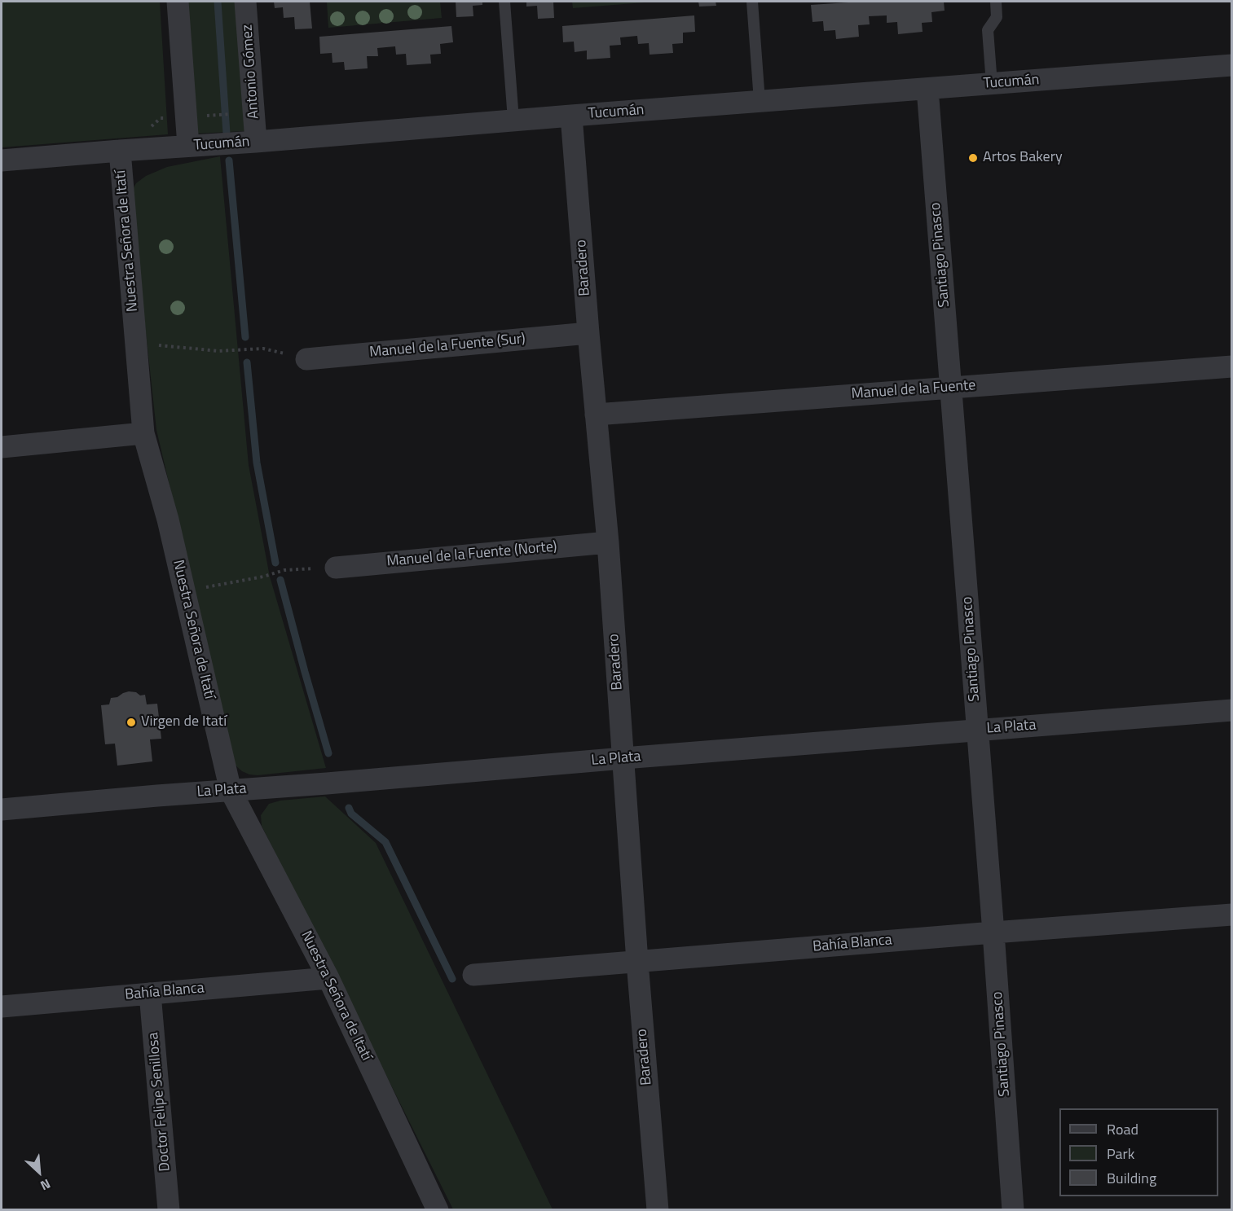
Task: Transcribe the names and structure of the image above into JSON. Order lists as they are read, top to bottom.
{
  "streets": {
    "street": [
      "Antonio Gómez",
      "Tucumán",
      "Nuestra Señora de Itatí",
      "Santiago Pinasco",
      "Baradero",
      "Manuel de la Fuente (Sur)",
      "Manuel de la Fuente",
      "Manuel de la Fuente (Norte)",
      "La Plata",
      "Bahía Blanca",
      "Doctor Felipe Senillosa"
    ]
  },
  "crossings": [
    ["Antonio Gómez", "Tucumán"],
    ["Tucumán", "Nuestra Señora de Itatí"],
    ["Tucumán", "Santiago Pinasco"],
    ["Tucumán", "Baradero"],
    ["Nuestra Señora de Itatí", "La Plata"],
    ["Nuestra Señora de Itatí", "Bahía Blanca"],
    ["Santiago Pinasco", "Manuel de la Fuente"],
    ["Santiago Pinasco", "La Plata"],
    ["Santiago Pinasco", "Bahía Blanca"],
    ["Baradero", "Manuel de la Fuente (Sur)"],
    ["Baradero", "Manuel de la Fuente"],
    ["Baradero", "Manuel de la Fuente (Norte)"],
    ["Baradero", "La Plata"],
    ["Baradero", "Bahía Blanca"],
    ["Bahía Blanca", "Doctor Felipe Senillosa"]
  ],
  "places": ["Artos Bakery", "Virgen de Itatí"],
  "legend": ["Road", "Park", "Building"],
  "north": "bottom right"
}
